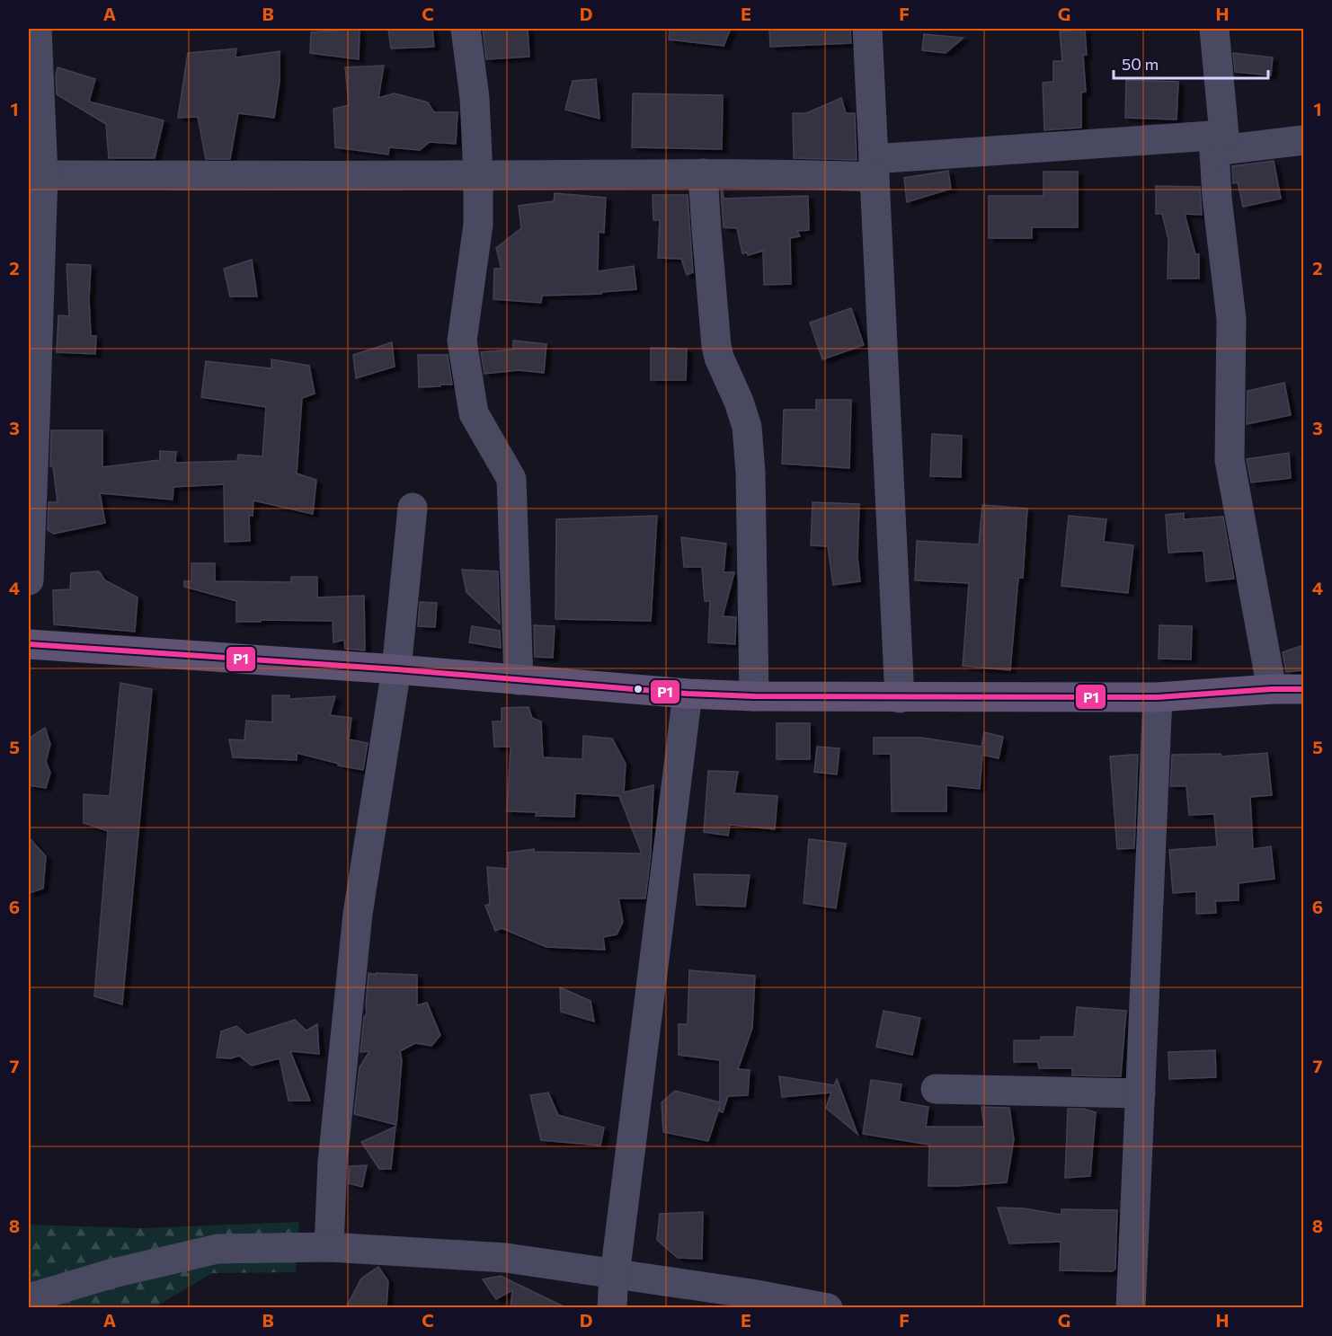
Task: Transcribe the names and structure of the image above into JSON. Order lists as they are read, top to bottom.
{
  "lines": ["transit line P1"],
  "scale_bar": "50 m",
  "grid": {
    "columns": [
      "A",
      "B",
      "C",
      "D",
      "E",
      "F",
      "G",
      "H"
    ],
    "rows": [
      "1",
      "2",
      "3",
      "4",
      "5",
      "6",
      "7",
      "8"
    ]
  }
}
